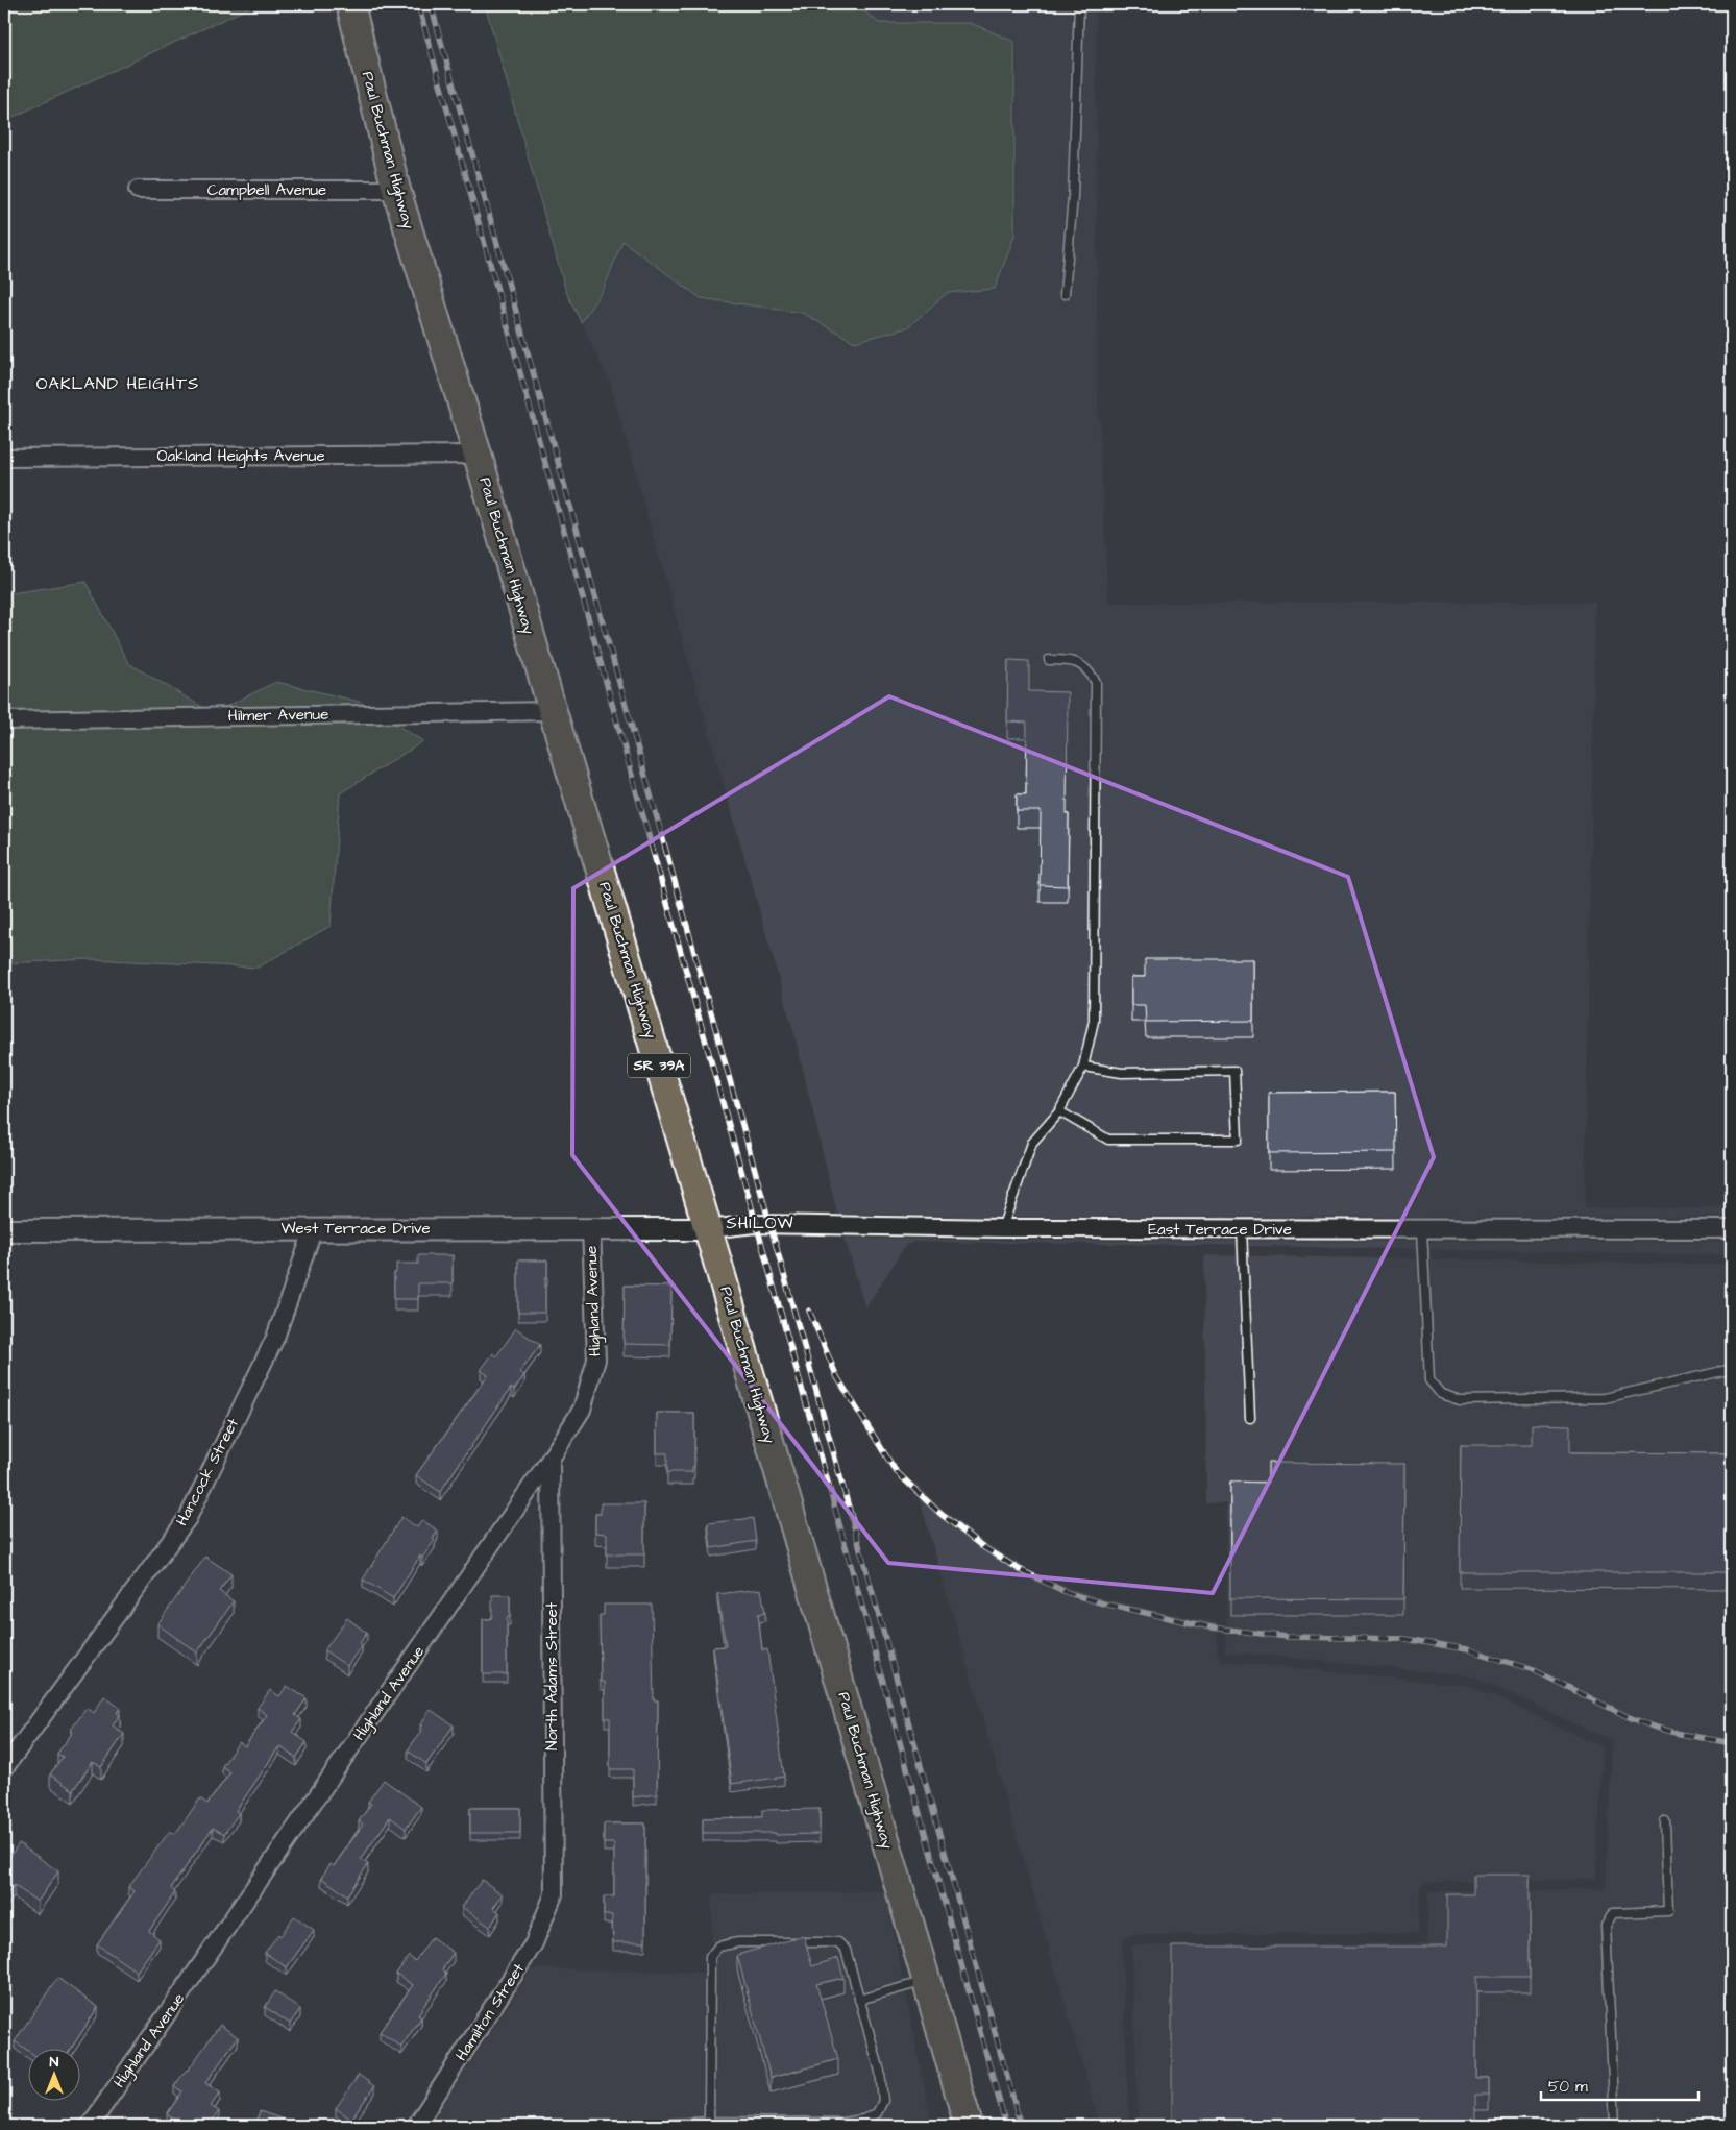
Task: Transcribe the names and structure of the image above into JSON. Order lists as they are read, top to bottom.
{
  "streets": {
    "main road": ["Paul Buchman Highway", "SR 39A"],
    "street": [
      "Campbell Avenue",
      "Oakland Heights Avenue",
      "Hilmer Avenue",
      "West Terrace Drive",
      "East Terrace Drive",
      "Highland Avenue",
      "Hancock Street",
      "North Adams Street",
      "Hamilton Street"
    ]
  },
  "crossings": [
    ["Paul Buchman Highway", "Campbell Avenue"],
    ["Paul Buchman Highway", "Oakland Heights Avenue"],
    ["Paul Buchman Highway", "Hilmer Avenue"],
    ["Paul Buchman Highway", "West Terrace Drive"],
    ["Paul Buchman Highway", "East Terrace Drive"],
    ["West Terrace Drive", "East Terrace Drive"],
    ["West Terrace Drive", "Highland Avenue"],
    ["West Terrace Drive", "Hancock Street"],
    ["Highland Avenue", "North Adams Street"],
    ["North Adams Street", "Hamilton Street"]
  ],
  "districts": ["OAKLAND HEIGHTS", "SHILOW"],
  "scale_bar": "50 m",
  "north": "top"
}
